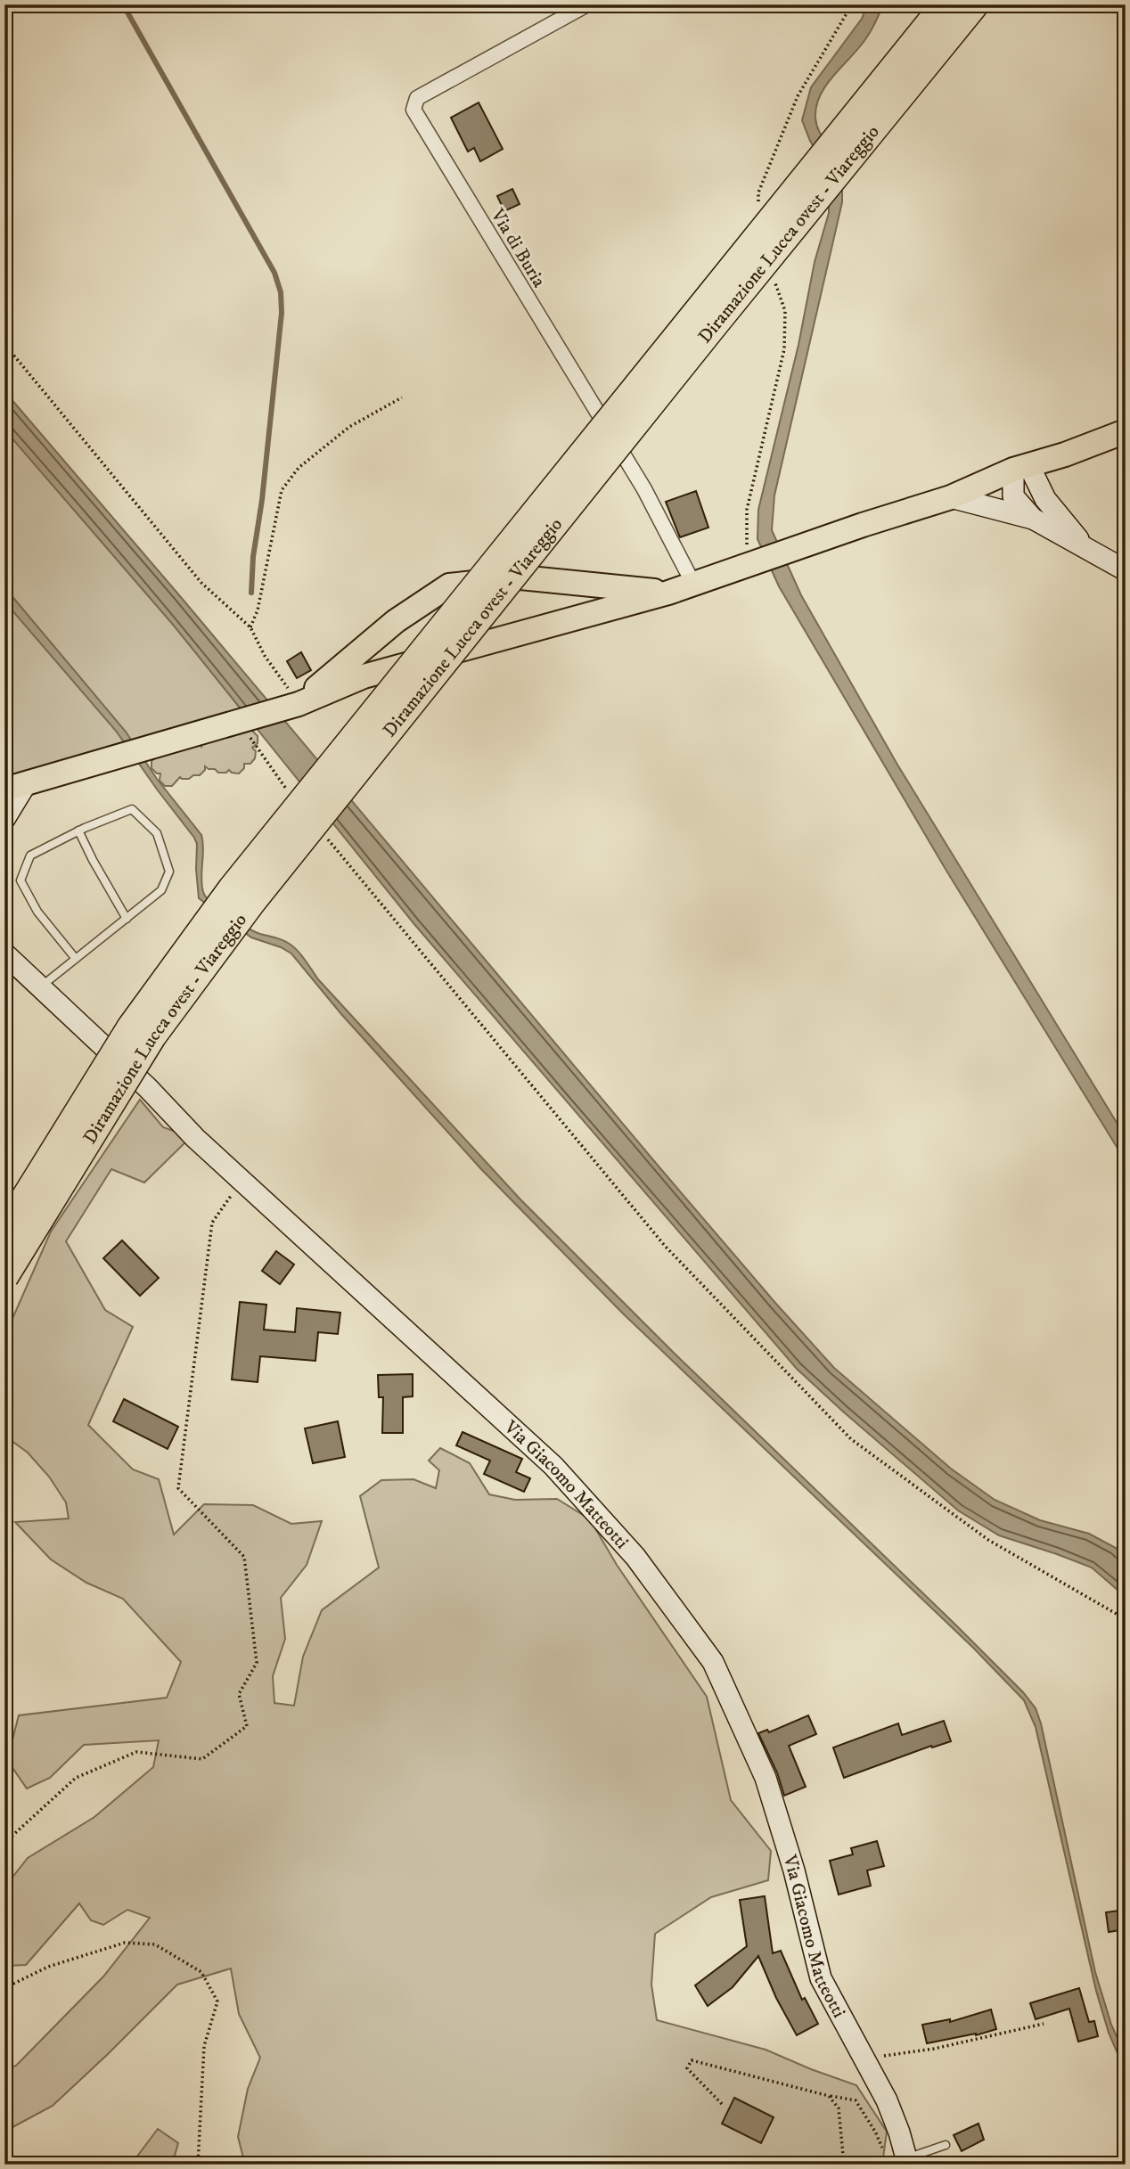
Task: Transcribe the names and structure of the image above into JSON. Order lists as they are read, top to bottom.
{
  "streets": {
    "highway": ["Diramazione Lucca ovest - Viareggio"],
    "main road": ["Via Giacomo Matteotti"],
    "street": ["Via di Buria"]
  }
}
